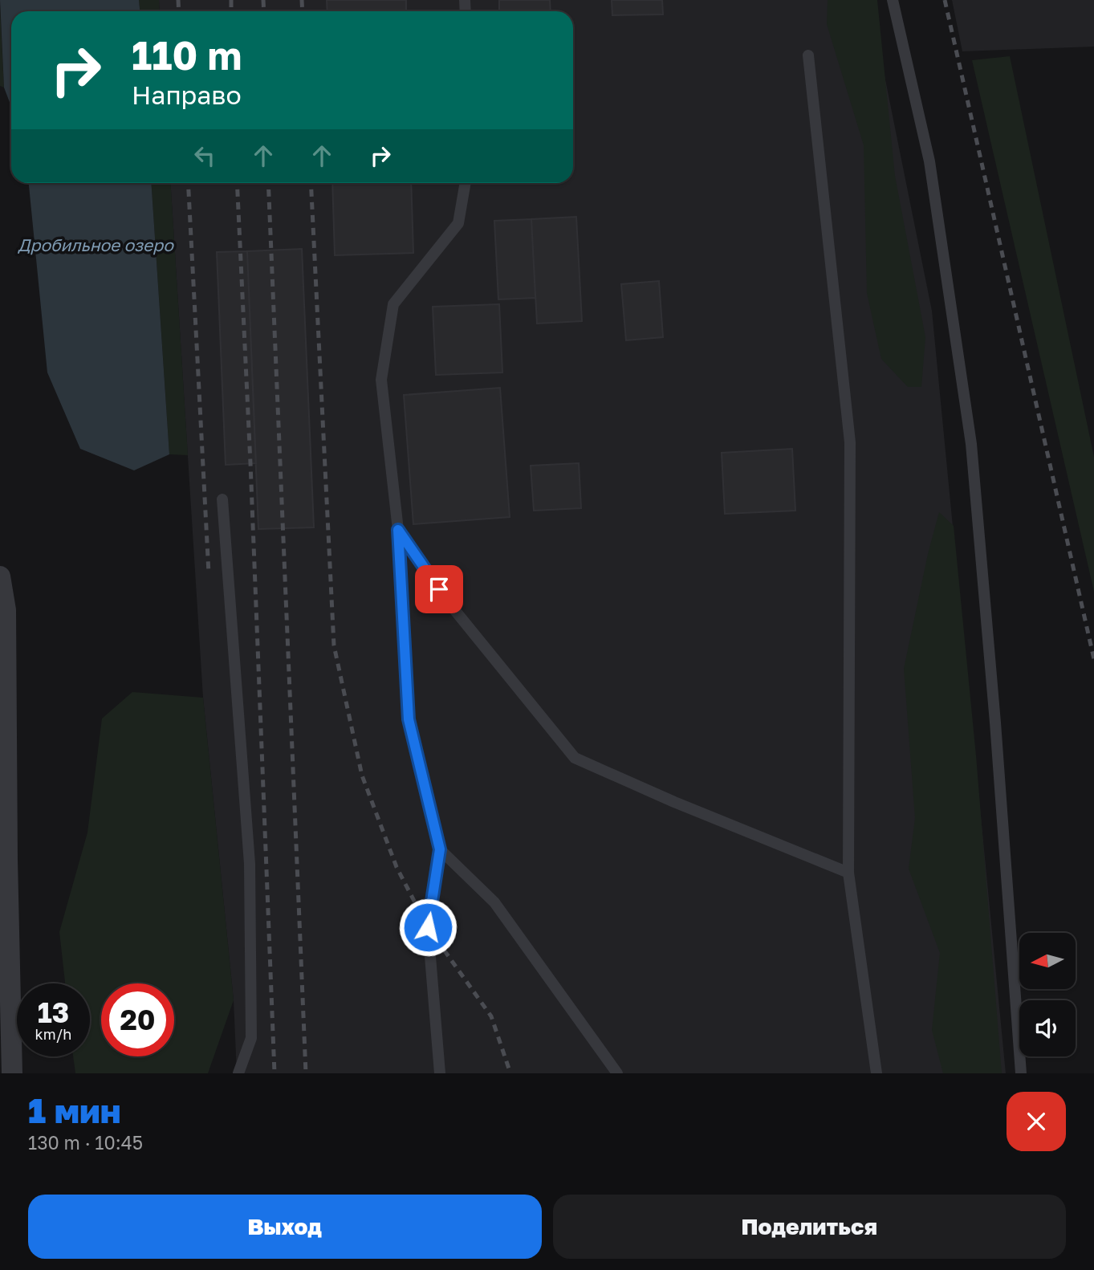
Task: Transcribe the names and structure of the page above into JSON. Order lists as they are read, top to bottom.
{
  "water": ["Дробильное озеро"],
  "north": "left",
  "page": {
    "turn": ["110 m", "Направо"],
    "speed": "13 km/h",
    "limit": "20",
    "heading": ["1 мин", "130 m · 10:45"],
    "buttons": ["Выход", "Поделиться"]
  }
}
